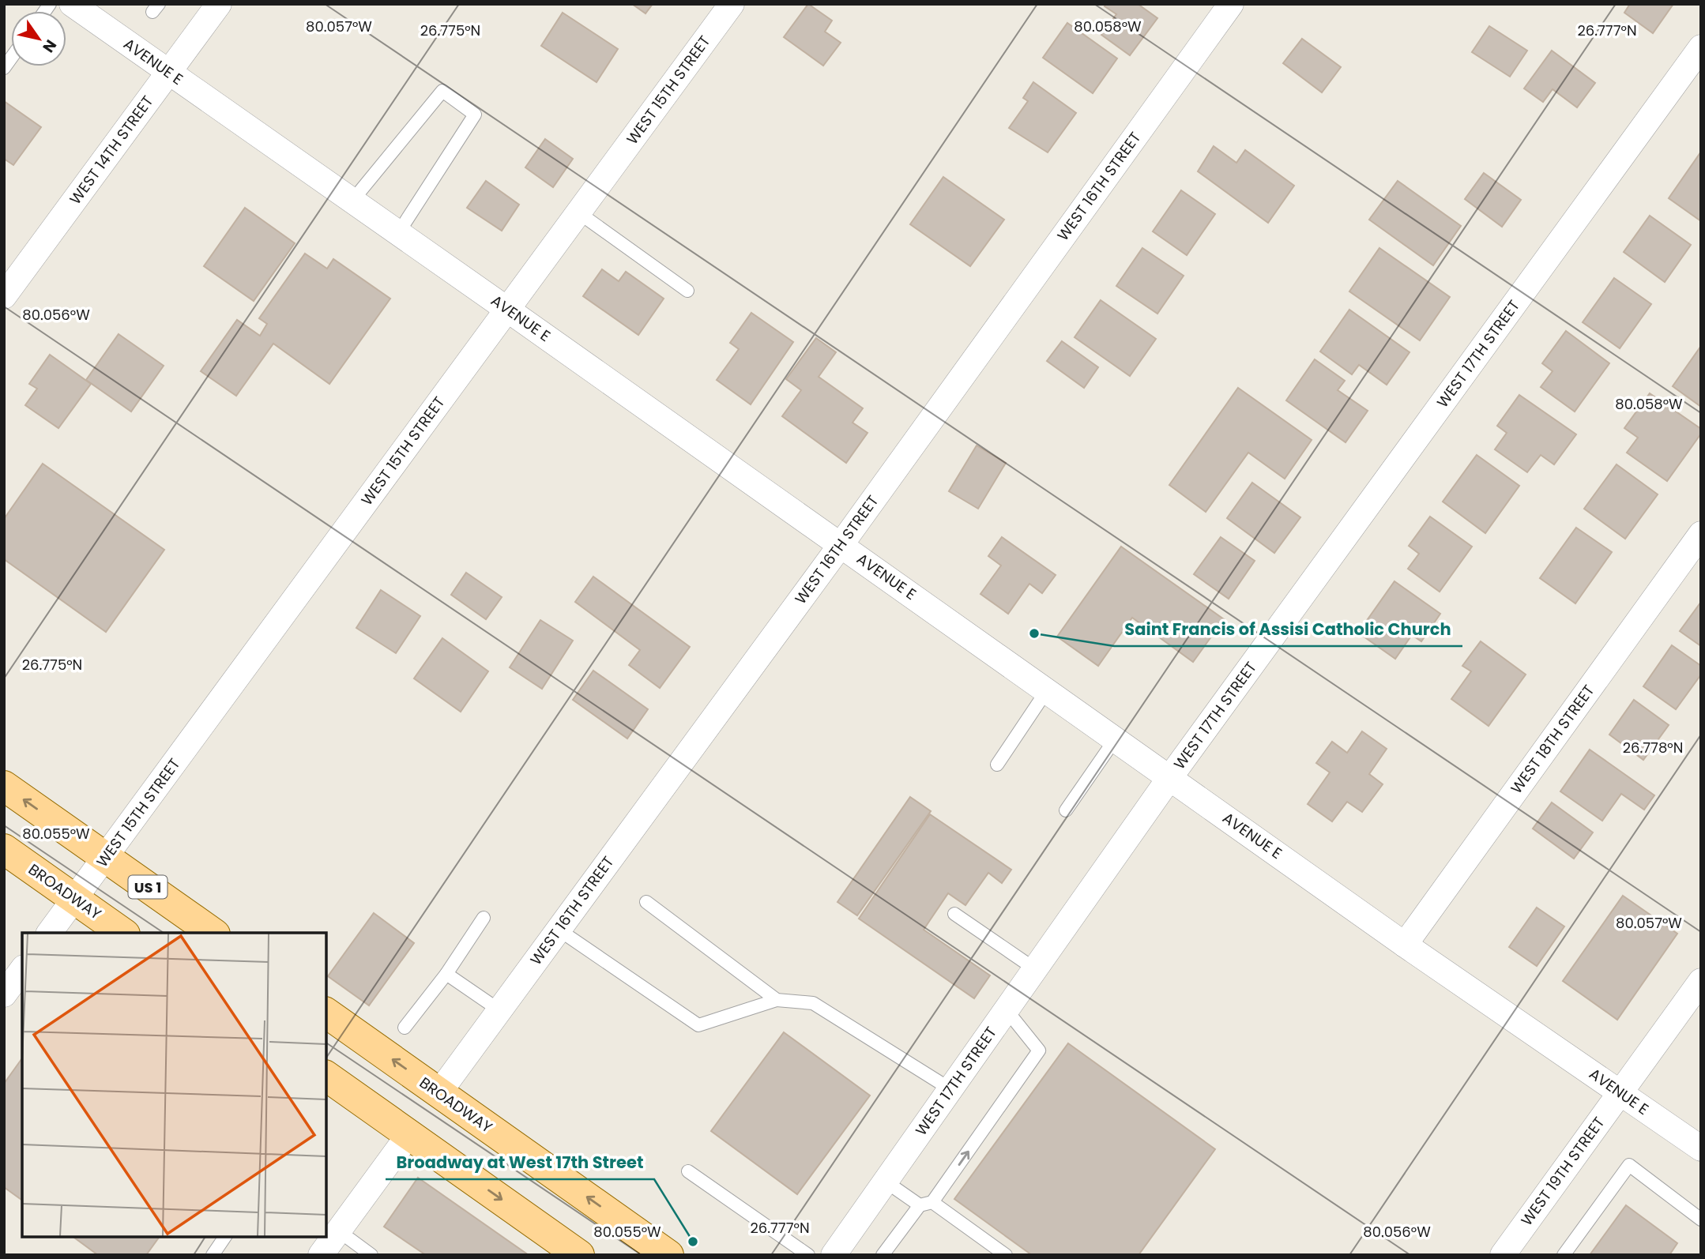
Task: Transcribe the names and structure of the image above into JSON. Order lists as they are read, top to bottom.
{
  "streets": {
    "main road": ["US 1", "BROADWAY"],
    "street": [
      "AVENUE E",
      "WEST 15TH STREET",
      "WEST 14TH STREET",
      "WEST 16TH STREET",
      "WEST 17TH STREET",
      "WEST 18TH STREET",
      "WEST 19TH STREET"
    ]
  },
  "crossings": [
    ["AVENUE E", "WEST 15TH STREET"],
    ["AVENUE E", "WEST 14TH STREET"],
    ["AVENUE E", "WEST 16TH STREET"],
    ["AVENUE E", "WEST 17TH STREET"],
    ["AVENUE E", "WEST 18TH STREET"],
    ["AVENUE E", "WEST 19TH STREET"],
    ["WEST 15TH STREET", "US 1"],
    ["WEST 15TH STREET", "BROADWAY"],
    ["WEST 16TH STREET", "BROADWAY"]
  ],
  "places": ["Saint Francis of Assisi Catholic Church", "Broadway at West 17th Street"],
  "north": "bottom right",
  "coordinates": [
    "80.057°W",
    "80.058°W",
    "26.775°N",
    "26.777°N",
    "80.056°W",
    "26.778°N",
    "80.055°W"
  ]
}
